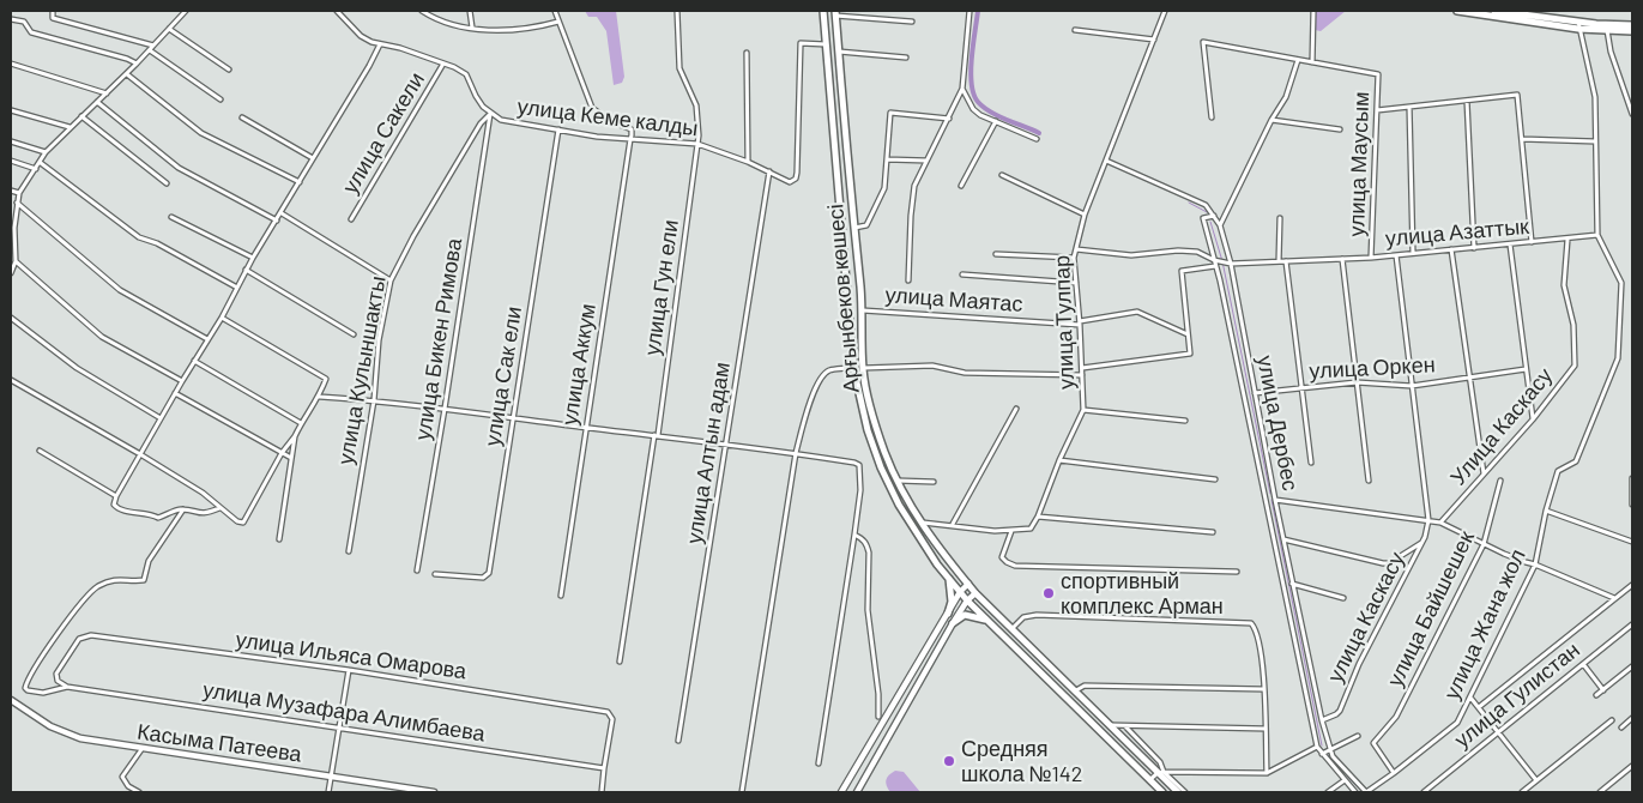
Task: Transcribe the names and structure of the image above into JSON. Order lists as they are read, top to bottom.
{
  "streets": {
    "main road": ["Арғынбеков көшесі", "Касыма Патеева"],
    "street": [
      "улица Кеме калды",
      "улица Сакели",
      "улица Маусым",
      "улица Азаттык",
      "улица Гун ели",
      "улица Маятас",
      "улица Тулпар",
      "улица Бикен Римова",
      "улица Аккум",
      "улица Оркен",
      "улица Кулыншакты",
      "улица Сак ели",
      "улица Дербес",
      "Улица Каскасу",
      "улица Алтын адам",
      "улица Байшешек",
      "улица Каскасу",
      "улица Жана жол",
      "улица Ильяса Омарова",
      "улица Гулистан",
      "улица Музафара Алимбаева"
    ]
  },
  "crossings": [
    ["улица Кеме калды", "улица Сакели"],
    ["улица Кеме калды", "улица Гун ели"],
    ["улица Кеме калды", "Арғынбеков көшесі"],
    ["улица Кеме калды", "улица Бикен Римова"],
    ["улица Кеме калды", "улица Аккум"],
    ["улица Кеме калды", "улица Кулыншакты"],
    ["улица Кеме калды", "улица Сак ели"],
    ["улица Кеме калды", "улица Алтын адам"],
    ["улица Маусым", "улица Азаттык"],
    ["улица Азаттык", "улица Тулпар"],
    ["улица Азаттык", "улица Дербес"],
    ["улица Азаттык", "Улица Каскасу"],
    ["улица Азаттык", "улица Жана жол"],
    ["Арғынбеков көшесі", "улица Маятас"],
    ["улица Маятас", "улица Тулпар"],
    ["улица Бикен Римова", "улица Кулыншакты"],
    ["улица Оркен", "улица Дербес"],
    ["улица Дербес", "улица Каскасу"],
    ["улица Дербес", "улица Жана жол"],
    ["улица Байшешек", "улица Жана жол"],
    ["улица Ильяса Омарова", "улица Музафара Алимбаева"]
  ],
  "places": ["спортивный комплекс Арман", "Средняя школа №142"]
}
